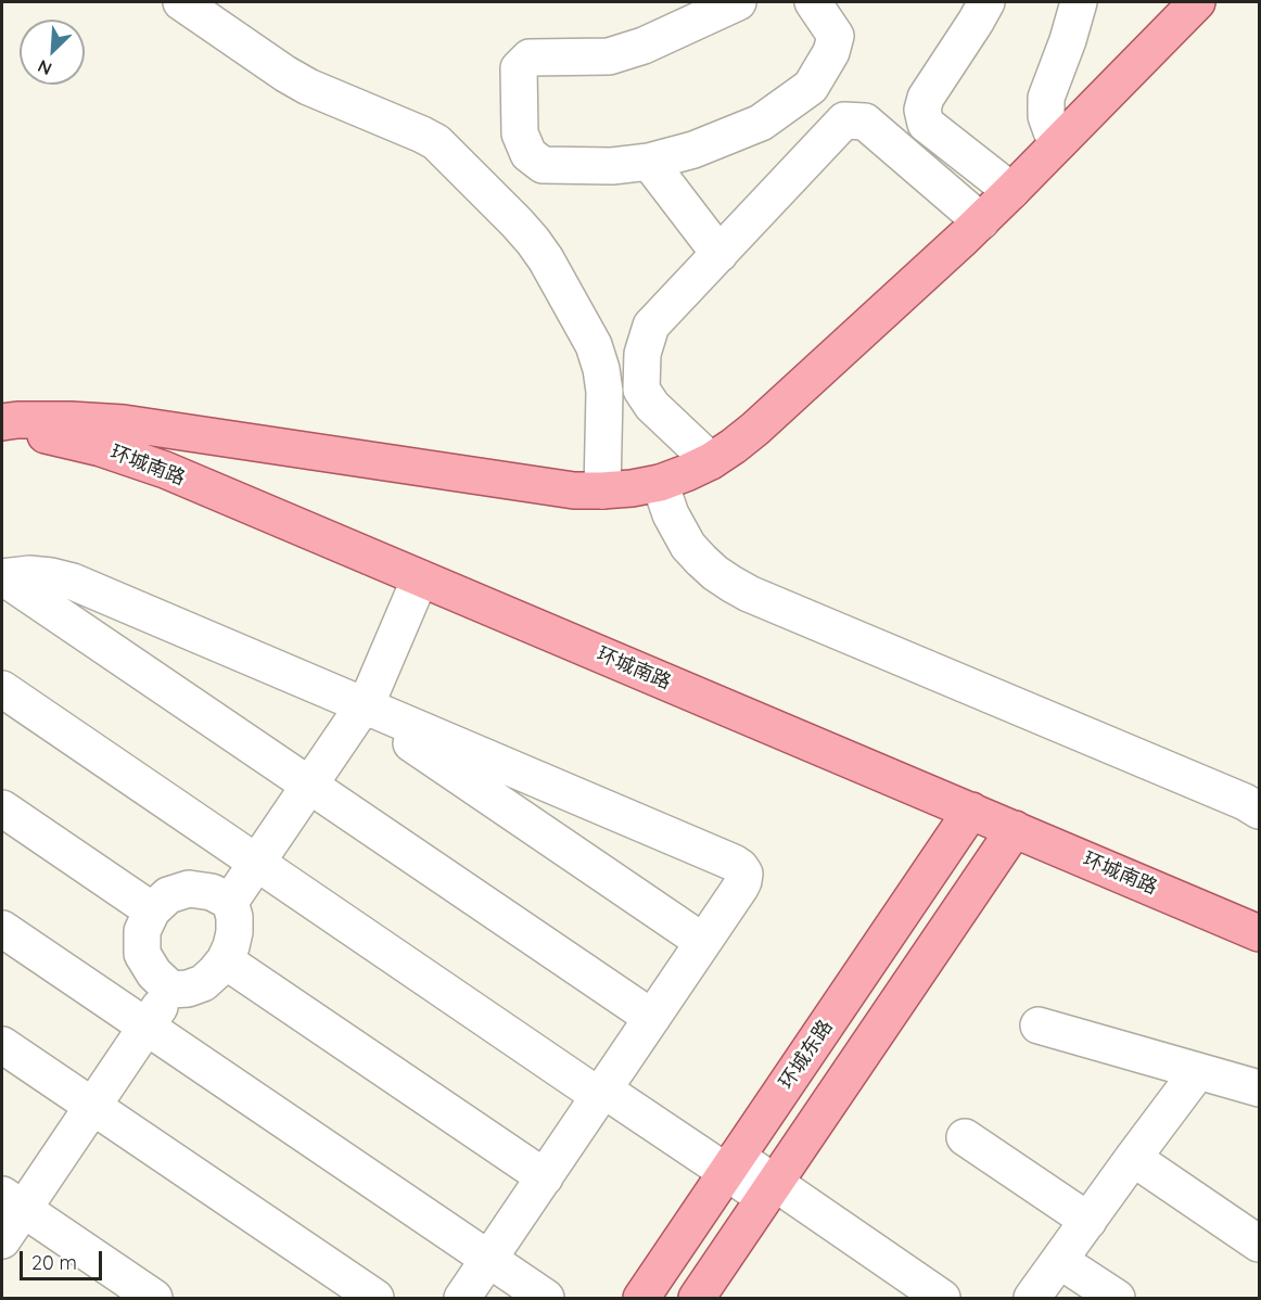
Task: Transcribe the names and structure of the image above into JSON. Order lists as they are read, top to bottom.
{
  "streets": {
    "main road": ["环城南路", "环城东路"]
  },
  "crossings": [
    ["环城南路", "环城东路"]
  ],
  "scale_bar": "20 m",
  "north": "bottom left"
}
